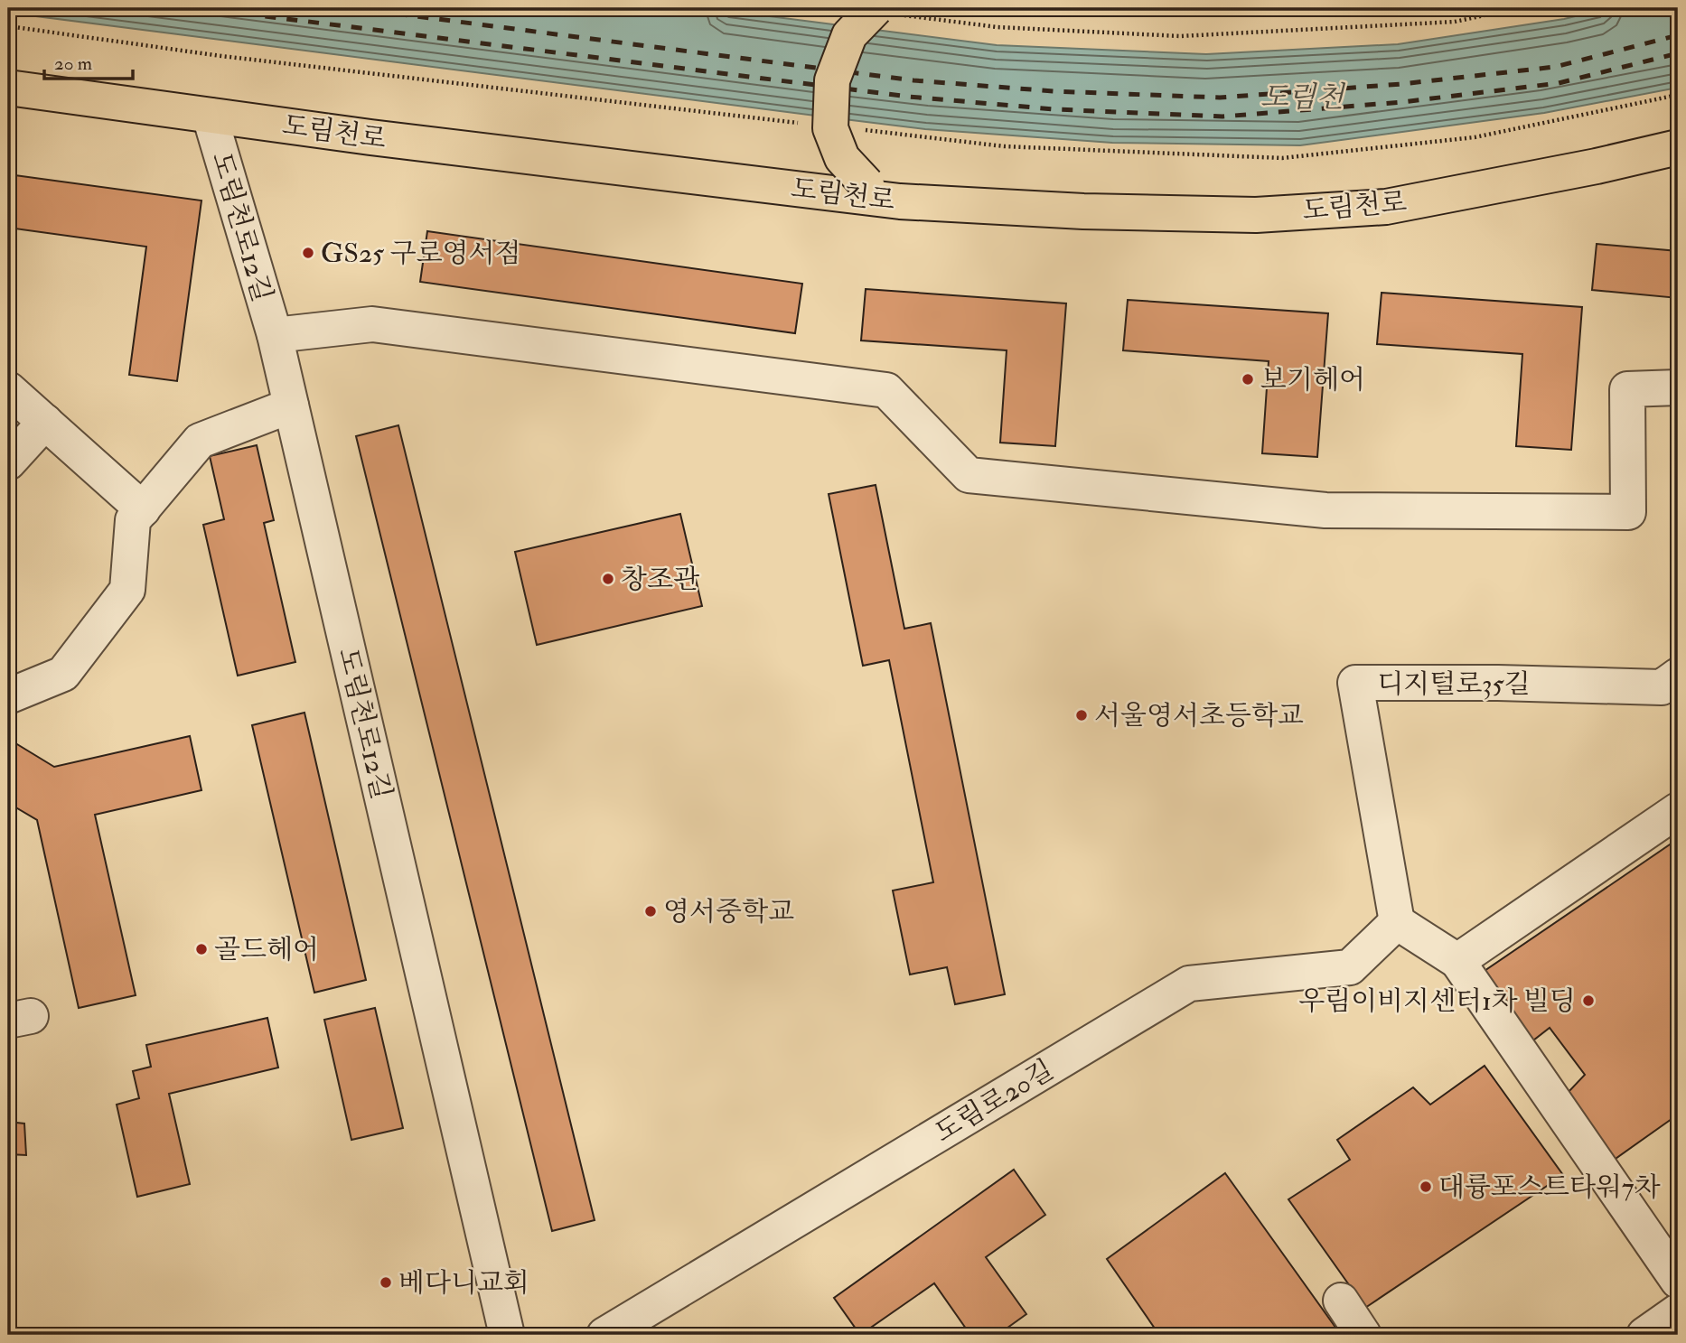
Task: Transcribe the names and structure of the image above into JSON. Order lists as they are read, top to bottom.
{
  "streets": {
    "main road": ["도림천로"],
    "street": ["도림천로12길", "디지털로35길", "도림로20길"]
  },
  "crossings": [
    ["도림천로", "도림천로12길"],
    ["디지털로35길", "도림로20길"]
  ],
  "water": ["도림천"],
  "places": [
    "GS25 구로영서점",
    "보기헤어",
    "창조관",
    "서울영서초등학교",
    "영서중학교",
    "골드헤어",
    "우림이비지센터1차 빌딩",
    "대륭포스트타워7차",
    "베다니교회"
  ],
  "scale_bar": "20 m"
}
